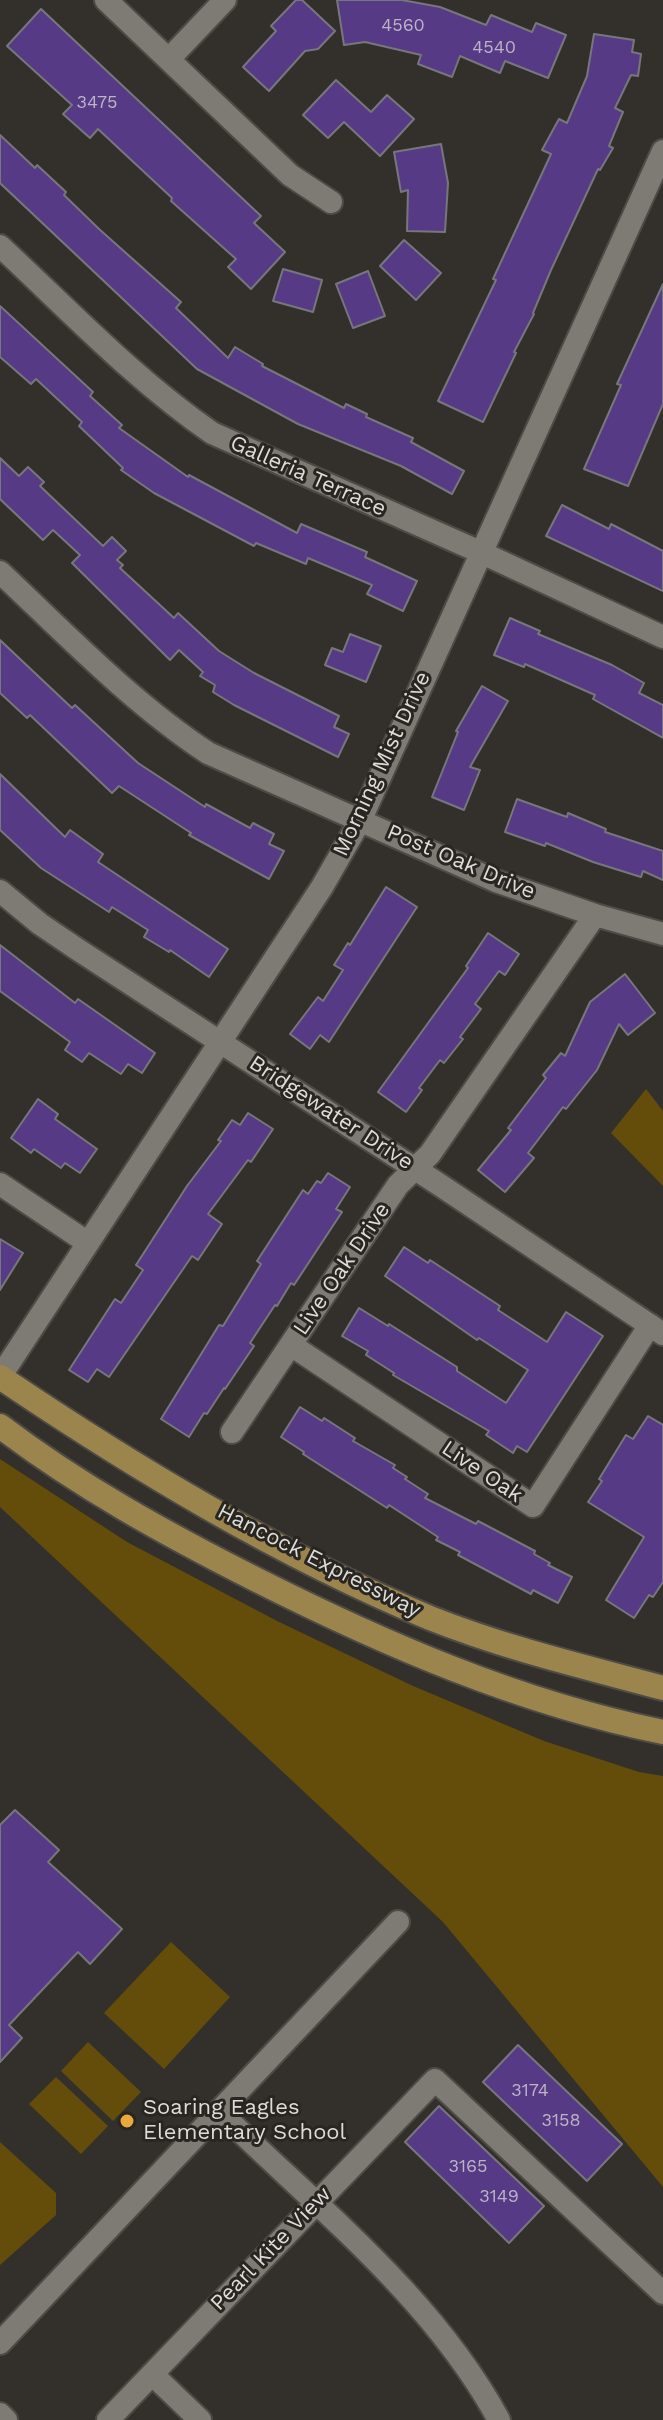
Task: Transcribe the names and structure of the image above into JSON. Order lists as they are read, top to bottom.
{
  "streets": {
    "main road": ["Hancock Expressway"],
    "street": [
      "Galleria Terrace",
      "Morning Mist Drive",
      "Post Oak Drive",
      "Bridgewater Drive",
      "Live Oak Drive",
      "Live Oak",
      "Pearl Kite View"
    ]
  },
  "crossings": [
    ["Galleria Terrace", "Morning Mist Drive"],
    ["Morning Mist Drive", "Post Oak Drive"],
    ["Morning Mist Drive", "Bridgewater Drive"],
    ["Morning Mist Drive", "Hancock Expressway"],
    ["Post Oak Drive", "Live Oak Drive"],
    ["Bridgewater Drive", "Live Oak Drive"],
    ["Bridgewater Drive", "Live Oak"],
    ["Live Oak Drive", "Live Oak"]
  ],
  "places": ["Soaring Eagles Elementary School"],
  "house_numbers": [
    "4560",
    "4540",
    "3475",
    "3174",
    "3158",
    "3165",
    "3149"
  ]
}
